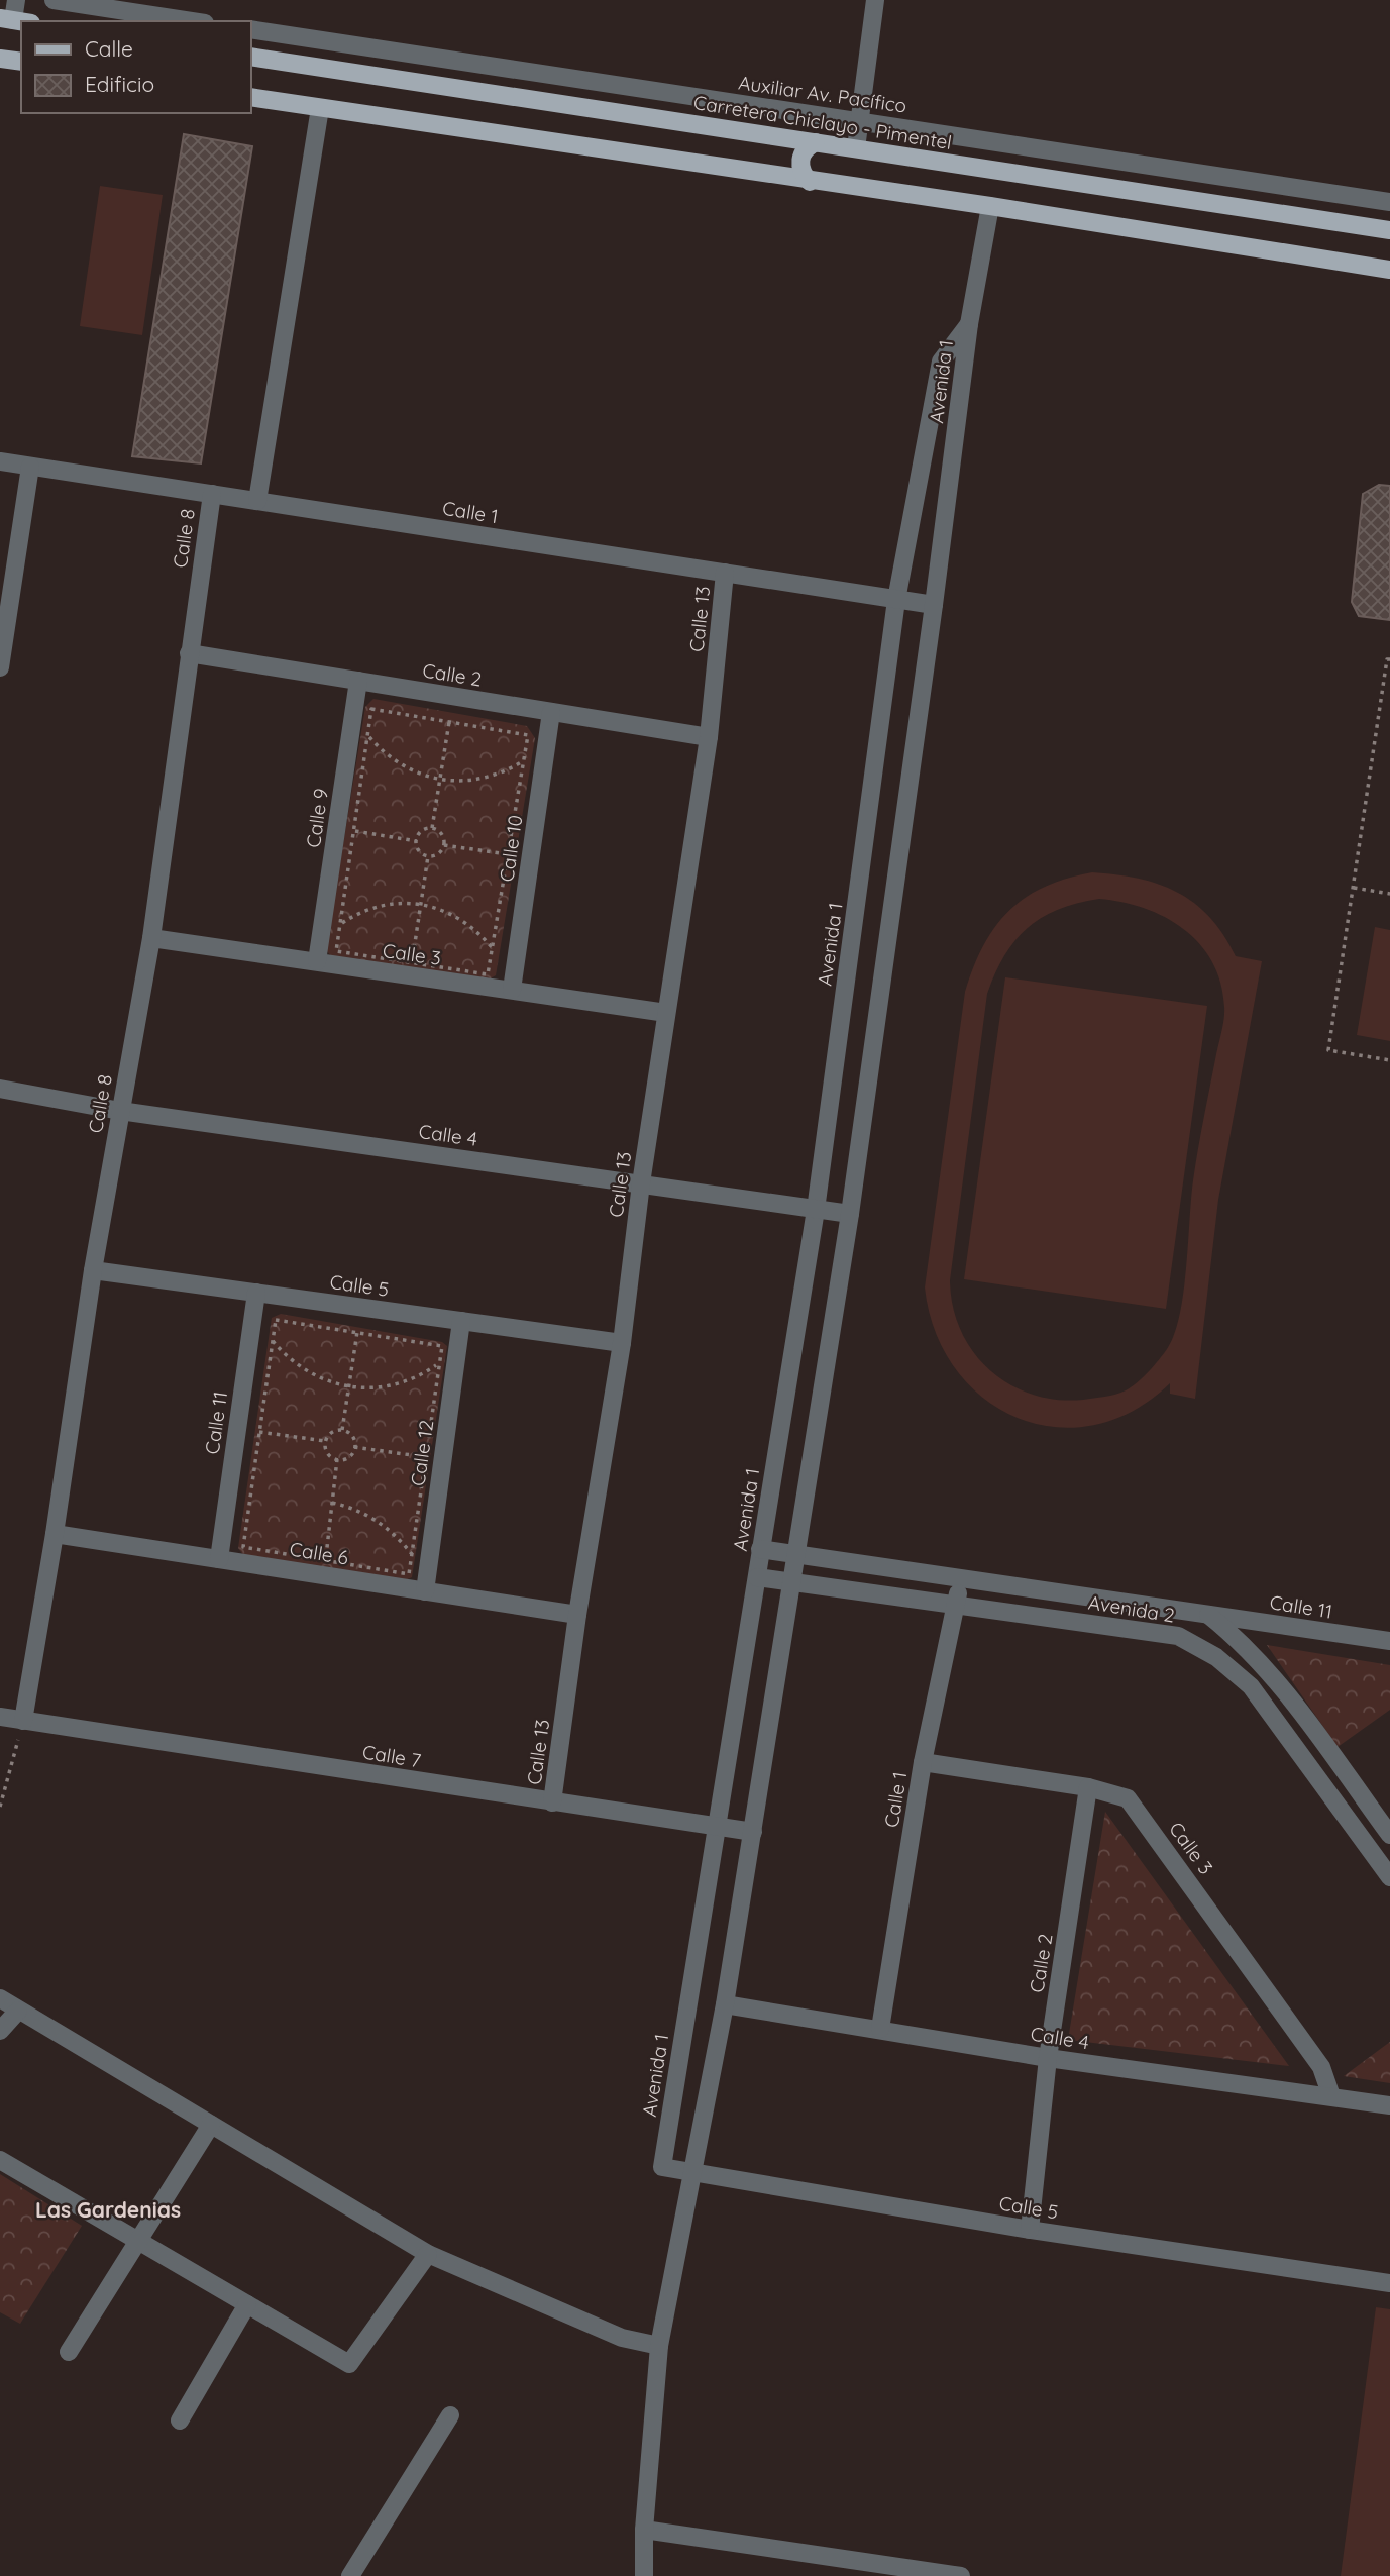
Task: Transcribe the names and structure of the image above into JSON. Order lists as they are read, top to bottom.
{
  "streets": {
    "main road": ["Carretera Chiclayo - Pimentel"],
    "street": [
      "Auxiliar Av. Pacífico",
      "Avenida 1",
      "Calle 1",
      "Calle 8",
      "Calle 13",
      "Calle 2",
      "Calle 9",
      "Calle 10",
      "Calle 3",
      "Calle 4",
      "Calle 5",
      "Calle 11",
      "Calle 12",
      "Calle 6",
      "Avenida 2",
      "Calle 7"
    ]
  },
  "crossings": [
    ["Avenida 1", "Calle 1"],
    ["Avenida 1", "Calle 4"],
    ["Avenida 1", "Calle 5"],
    ["Avenida 1", "Avenida 2"],
    ["Avenida 1", "Calle 7"],
    ["Calle 1", "Calle 8"],
    ["Calle 1", "Calle 13"],
    ["Calle 1", "Calle 3"],
    ["Calle 1", "Calle 4"],
    ["Calle 1", "Avenida 2"],
    ["Calle 8", "Calle 2"],
    ["Calle 8", "Calle 3"],
    ["Calle 8", "Calle 4"],
    ["Calle 8", "Calle 5"],
    ["Calle 8", "Calle 6"],
    ["Calle 8", "Calle 7"],
    ["Calle 13", "Calle 2"],
    ["Calle 13", "Calle 3"],
    ["Calle 13", "Calle 4"],
    ["Calle 13", "Calle 5"],
    ["Calle 13", "Calle 6"],
    ["Calle 13", "Calle 7"],
    ["Calle 2", "Calle 9"],
    ["Calle 2", "Calle 10"],
    ["Calle 2", "Calle 3"],
    ["Calle 2", "Calle 4"],
    ["Calle 2", "Calle 5"],
    ["Calle 9", "Calle 3"],
    ["Calle 10", "Calle 3"],
    ["Calle 3", "Calle 4"],
    ["Calle 5", "Calle 11"],
    ["Calle 5", "Calle 12"],
    ["Calle 11", "Calle 6"],
    ["Calle 11", "Avenida 2"],
    ["Calle 12", "Calle 6"]
  ],
  "districts": ["Las Gardenias"],
  "legend": ["Calle", "Edificio"]
}
